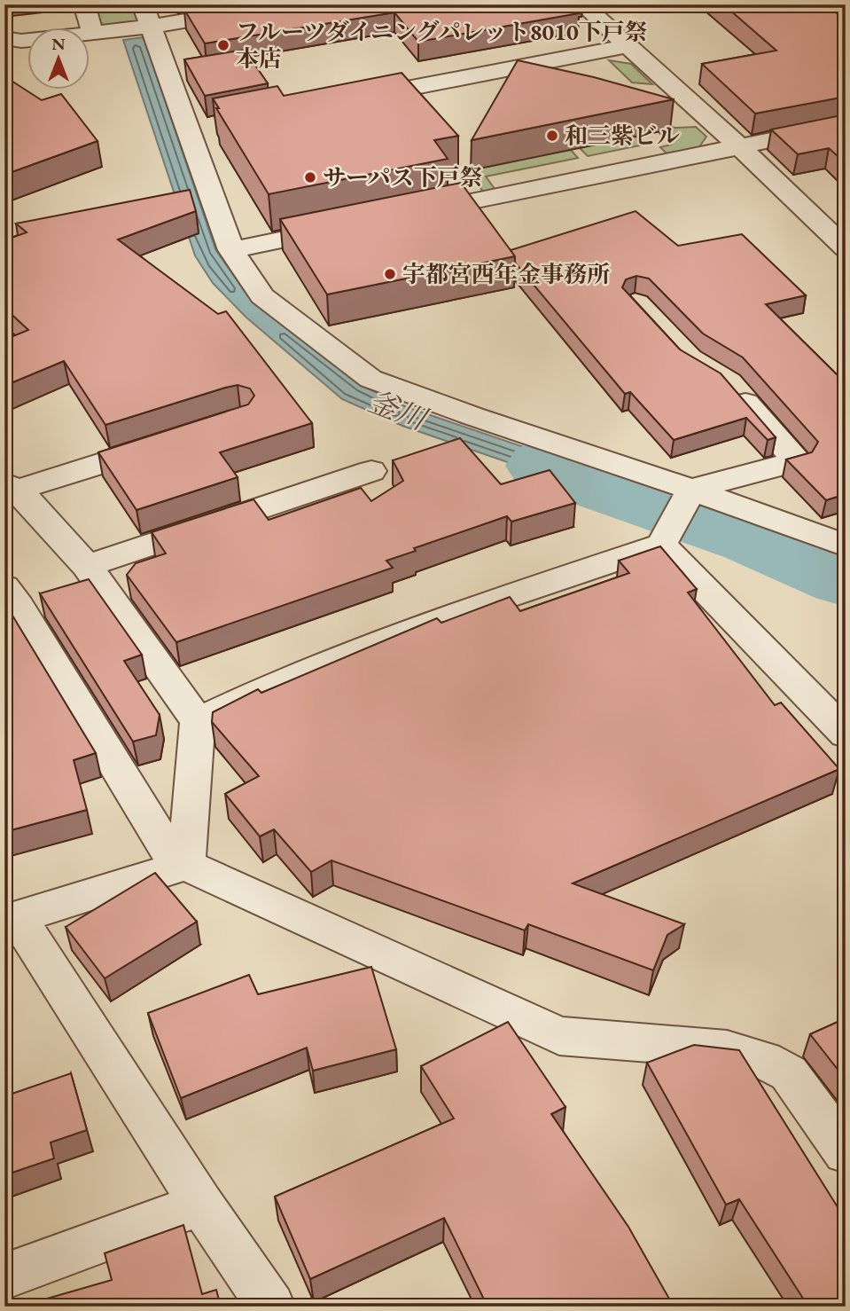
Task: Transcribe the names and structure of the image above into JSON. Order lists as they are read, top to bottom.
{
  "water": ["釜川"],
  "places": [
    "フルーツダイニングパレット8010下戸祭 本店",
    "和三紫ビル",
    "サーパス下戸祭",
    "宇都宮西年金事務所"
  ],
  "north": "top"
}
